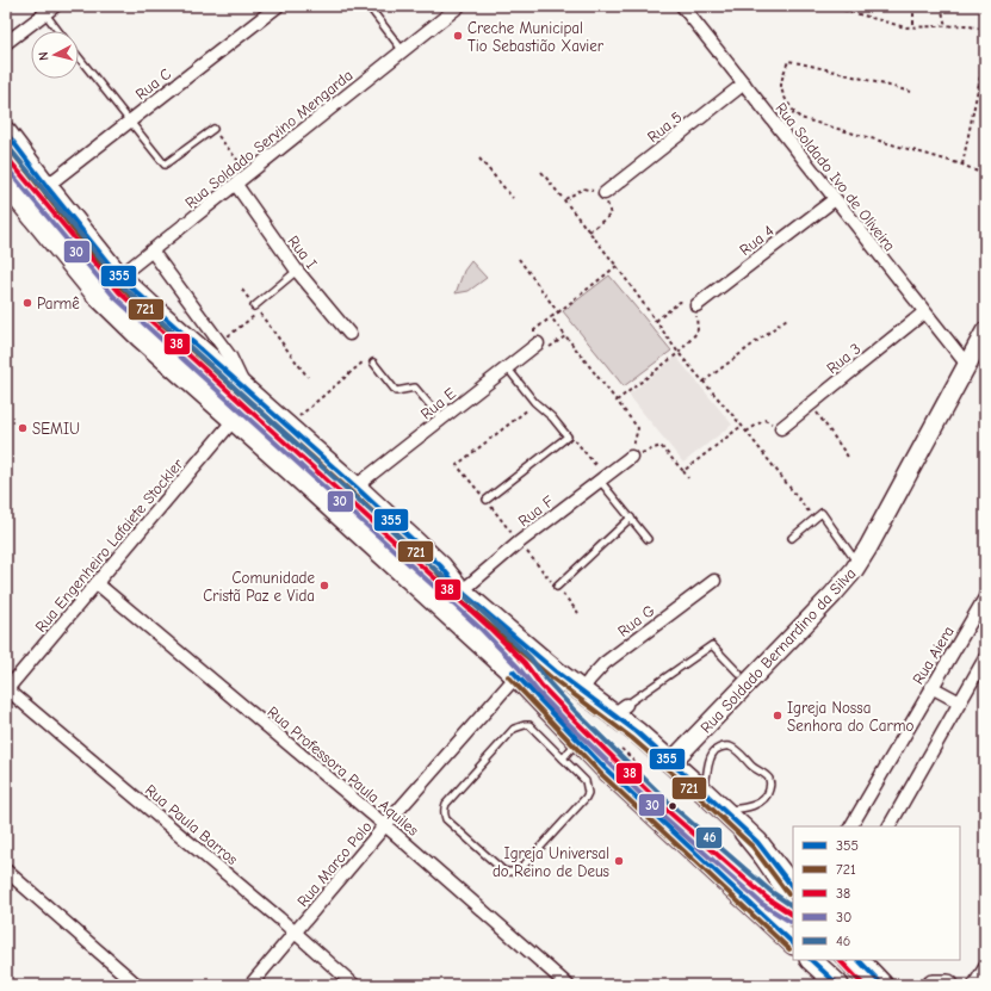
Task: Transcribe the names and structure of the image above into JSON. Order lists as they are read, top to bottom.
{
  "streets": {
    "street": [
      "Rua C",
      "Rua 5",
      "Rua Soldado Servino Mengarda",
      "Rua Soldado Ivo de Oliveira",
      "Rua 4",
      "Rua I",
      "Rua 3",
      "Rua E",
      "Rua F",
      "Rua Engenheiro Lafaiete Stockler",
      "Rua G",
      "Rua Soldado Bernardino da Silva",
      "Rua Aiera",
      "Rua Professora Paula Aquiles",
      "Rua Paula Barros",
      "Rua Marco Polo"
    ]
  },
  "crossings": [
    ["Rua 5", "Rua Soldado Ivo de Oliveira"],
    ["Rua Soldado Servino Mengarda", "Rua I"],
    ["Rua Soldado Ivo de Oliveira", "Rua 4"],
    ["Rua Soldado Ivo de Oliveira", "Rua 3"],
    ["Rua Soldado Ivo de Oliveira", "Rua Soldado Bernardino da Silva"],
    ["Rua Engenheiro Lafaiete Stockler", "Rua Professora Paula Aquiles"],
    ["Rua Engenheiro Lafaiete Stockler", "Rua Paula Barros"],
    ["Rua Professora Paula Aquiles", "Rua Marco Polo"],
    ["Rua Paula Barros", "Rua Marco Polo"]
  ],
  "places": [
    "Creche Municipal Tio Sebastião Xavier",
    "Parmê",
    "SEMIU",
    "Comunidade Cristã Paz e Vida",
    "Igreja Nossa Senhora do Carmo",
    "Igreja Universal do Reino de Deus"
  ],
  "lines": [
    "transit line 355",
    "transit line 721",
    "transit line 46",
    "transit line 38",
    "transit line 30"
  ],
  "legend": [
    "355",
    "721",
    "38",
    "30",
    "46"
  ],
  "north": "left"
}
